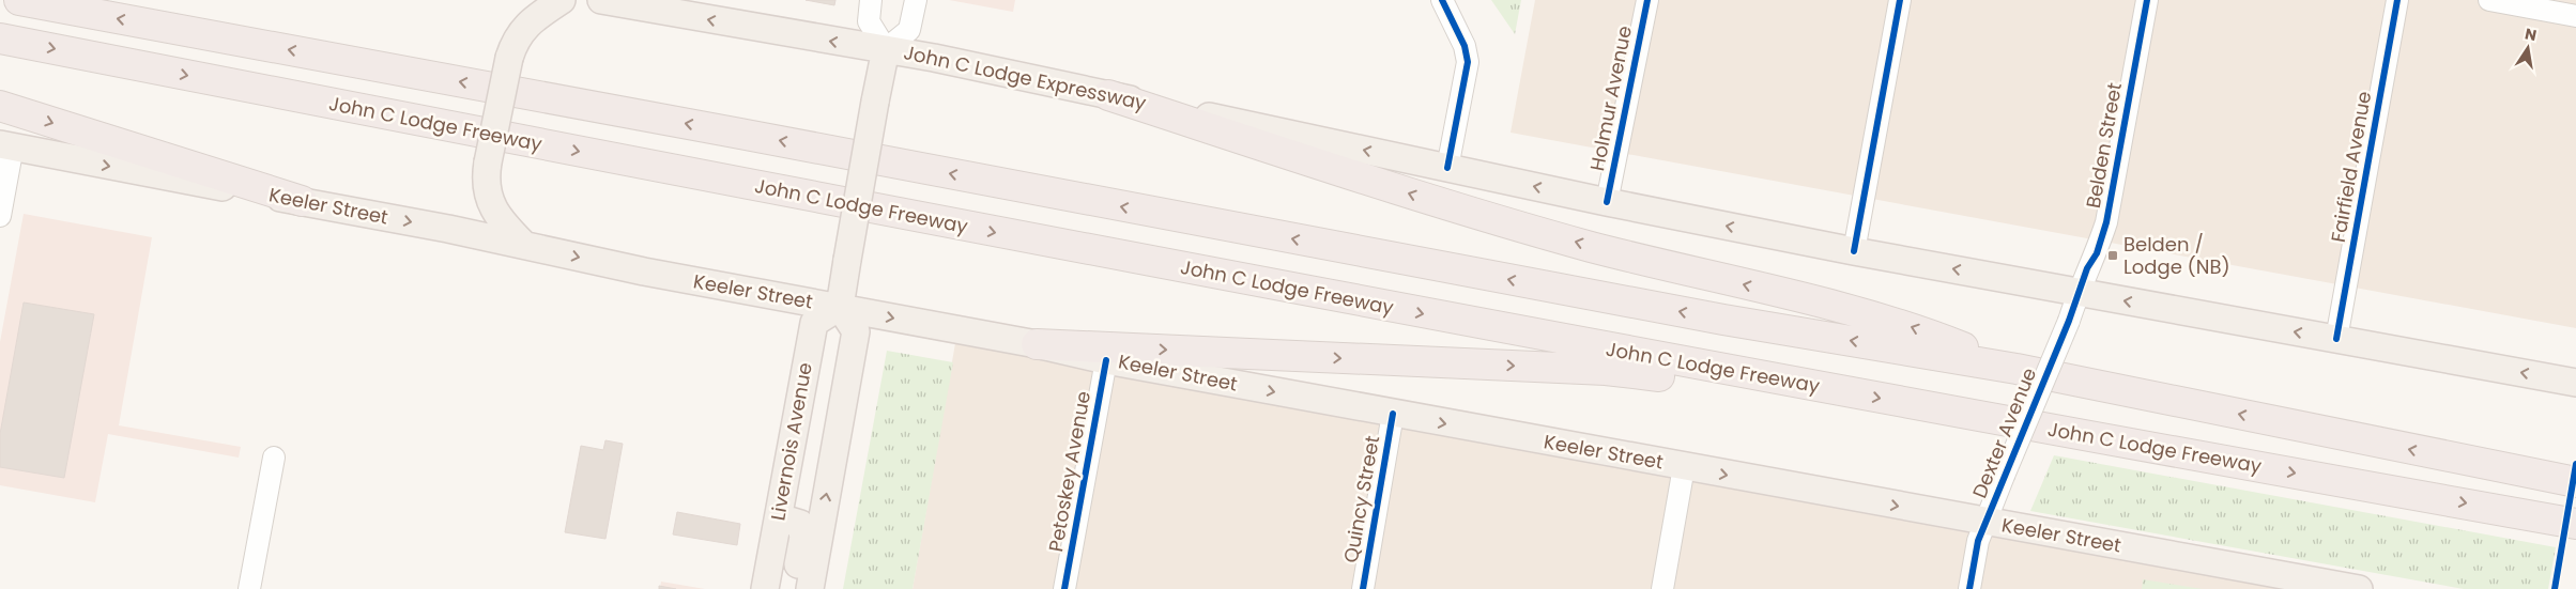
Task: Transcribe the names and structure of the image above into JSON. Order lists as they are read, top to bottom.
{
  "streets": {
    "highway": ["John C Lodge Freeway"],
    "main road": ["John C Lodge Expressway", "Keeler Street", "Livernois Avenue"],
    "street": [
      "Holmur Avenue",
      "Belden Street",
      "Fairfield Avenue",
      "Dexter Avenue",
      "Petoskey Avenue",
      "Quincy Street"
    ]
  },
  "crossings": [
    ["John C Lodge Expressway", "Holmur Avenue"],
    ["John C Lodge Expressway", "Belden Street"],
    ["John C Lodge Expressway", "Fairfield Avenue"],
    ["John C Lodge Expressway", "Dexter Avenue"],
    ["Belden Street", "Dexter Avenue"],
    ["Keeler Street", "Dexter Avenue"],
    ["Keeler Street", "Livernois Avenue"],
    ["Keeler Street", "Petoskey Avenue"],
    ["Keeler Street", "Quincy Street"]
  ],
  "one_way": ["John C Lodge Expressway", "Keeler Street"],
  "places": {
    "transit": ["Belden / Lodge (NB)"]
  },
  "north": "top"
}
